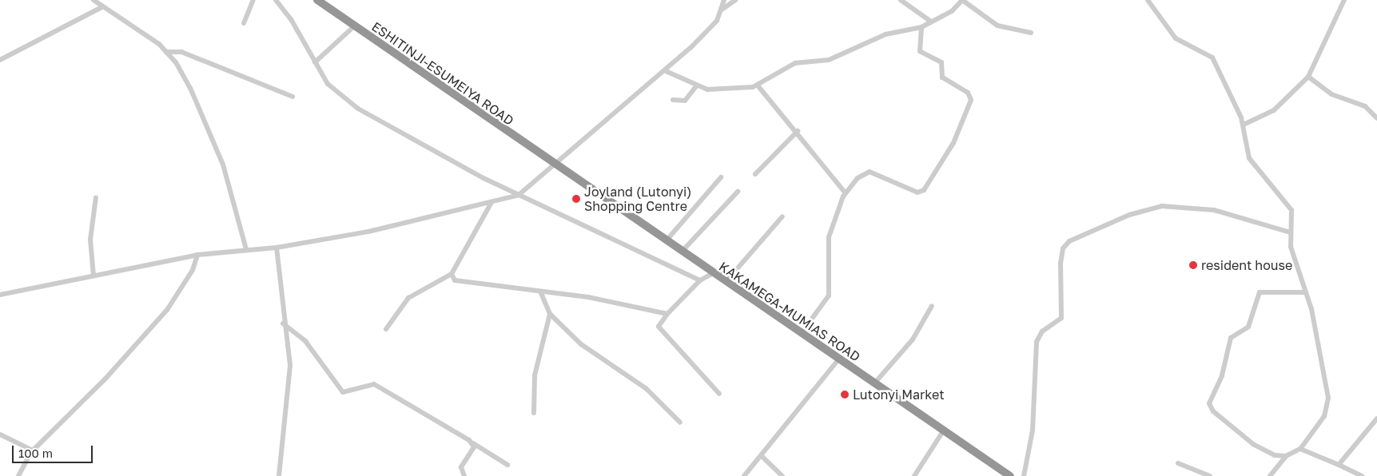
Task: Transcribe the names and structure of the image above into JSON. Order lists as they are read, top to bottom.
{
  "streets": {
    "highway": ["ESHITINJI-ESUMEIYA ROAD", "KAKAMEGA-MUMIAS ROAD"]
  },
  "crossings": [
    ["ESHITINJI-ESUMEIYA ROAD", "KAKAMEGA-MUMIAS ROAD"]
  ],
  "places": ["Joyland (Lutonyi) Shopping Centre", "resident house", "Lutonyi Market"],
  "scale_bar": "100 m"
}
